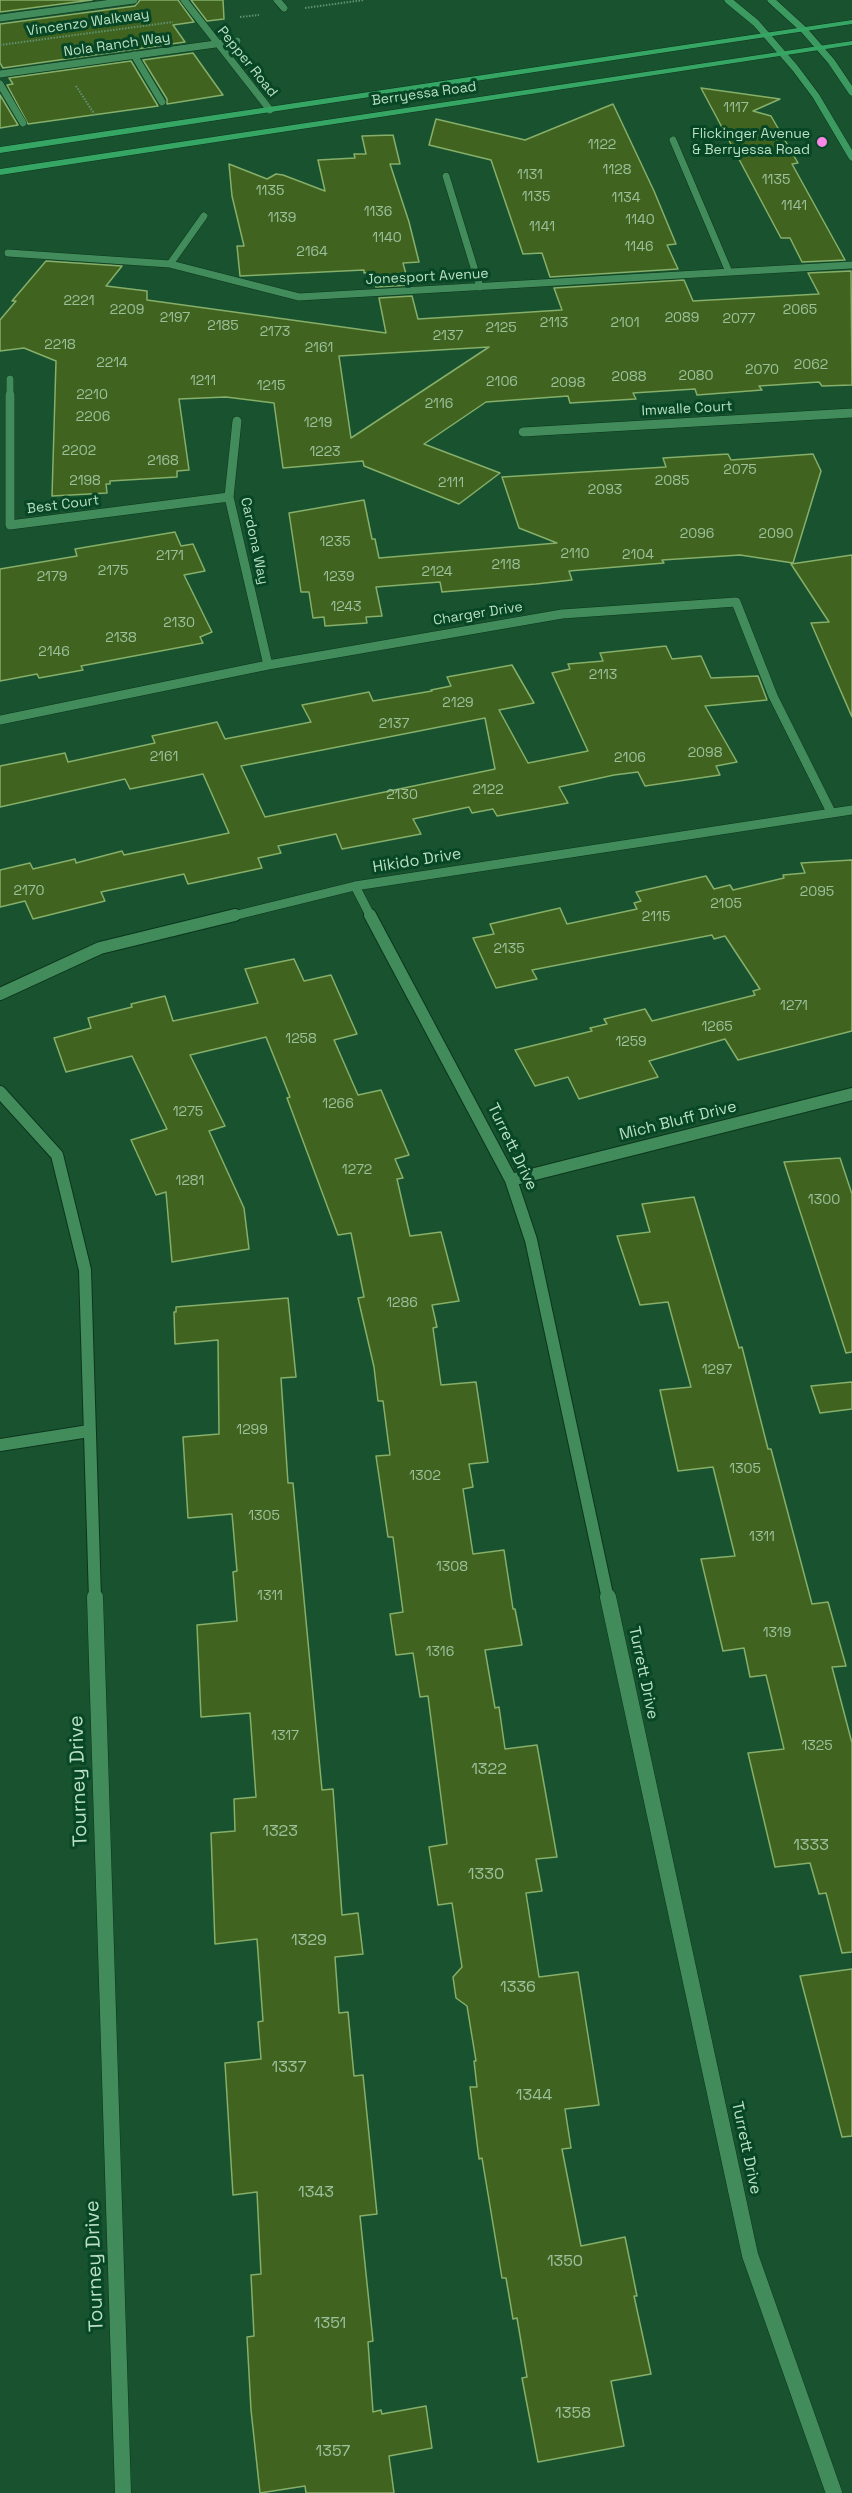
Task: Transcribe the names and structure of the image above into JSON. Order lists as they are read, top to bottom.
{
  "streets": {
    "main road": ["Berryessa Road"],
    "street": [
      "Nola Ranch Way",
      "Pepper Road",
      "Jonesport Avenue",
      "Imwalle Court",
      "Best Court",
      "Cardona Way",
      "Charger Drive",
      "Hikido Drive",
      "Mich Bluff Drive",
      "Turrett Drive",
      "Tourney Drive"
    ],
    "path": ["Vincenzo Walkway"]
  },
  "crossings": [
    ["Nola Ranch Way", "Pepper Road"],
    ["Pepper Road", "Berryessa Road"],
    ["Best Court", "Cardona Way"],
    ["Cardona Way", "Charger Drive"],
    ["Charger Drive", "Hikido Drive"],
    ["Hikido Drive", "Turrett Drive"],
    ["Mich Bluff Drive", "Turrett Drive"]
  ],
  "places": ["Flickinger Avenue & Berryessa Road"],
  "house_numbers": [
    "1117",
    "1122",
    "1128",
    "1131",
    "1135",
    "1135",
    "1135",
    "1134",
    "1141",
    "1136",
    "1139",
    "1140",
    "1141",
    "1140",
    "1146",
    "2164",
    "2221",
    "2209",
    "2065",
    "2197",
    "2089",
    "2077",
    "2113",
    "2101",
    "2185",
    "2125",
    "2173",
    "2137",
    "2218",
    "2161",
    "2214",
    "2062",
    "2070",
    "2080",
    "2088",
    "1211",
    "2106",
    "2098",
    "1215",
    "2210",
    "2116",
    "2206",
    "1219",
    "2202",
    "1223",
    "2168",
    "2075",
    "2198",
    "2085",
    "2111",
    "2093",
    "2096",
    "2090",
    "1235",
    "2110",
    "2104",
    "2171",
    "2118",
    "2175",
    "2124",
    "2179",
    "1239",
    "1243",
    "2130",
    "2138",
    "2146",
    "2113",
    "2129",
    "2137",
    "2098",
    "2161",
    "2106",
    "2122",
    "2130",
    "2170",
    "2095",
    "2105",
    "2115",
    "2135",
    "1271",
    "1265",
    "1258",
    "1259",
    "1266",
    "1275",
    "1272",
    "1281",
    "1300",
    "1286",
    "1297",
    "1299",
    "1305",
    "1302",
    "1305",
    "1311",
    "1308",
    "1311",
    "1319",
    "1316",
    "1317",
    "1325",
    "1322",
    "1323",
    "1333",
    "1330",
    "1329",
    "1336",
    "1337",
    "1344",
    "1343",
    "1350",
    "1351",
    "1358",
    "1357"
  ]
}
